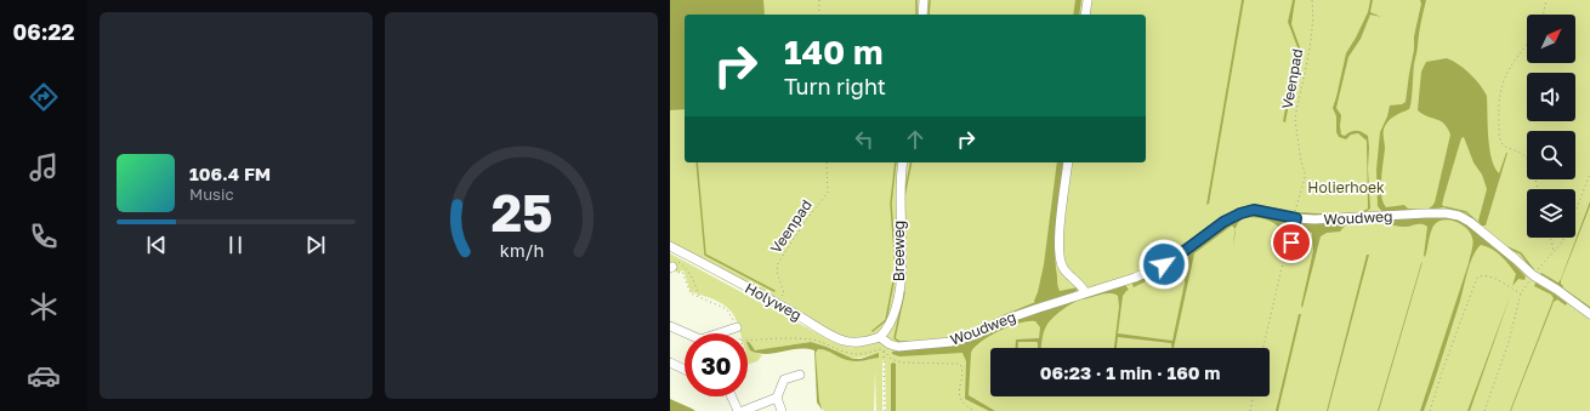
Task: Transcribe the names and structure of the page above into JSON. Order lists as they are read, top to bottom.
{
  "streets": {
    "street": ["Woudweg", "Breeweg", "Holyweg"],
    "path": ["Veenpad"]
  },
  "crossings": [
    ["Veenpad", "Woudweg"],
    ["Veenpad", "Holyweg"],
    ["Woudweg", "Breeweg"],
    ["Woudweg", "Holyweg"],
    ["Breeweg", "Holyweg"]
  ],
  "parks": ["Holierhoek"],
  "north": "top right",
  "page": {
    "tabs": "06:22",
    "turn": ["140 m", "Turn right"],
    "song": ["106.4 FM", "Music"],
    "limit": "30",
    "trip": "06:23 · 1 min · 160 m",
    "gauge": ["25", "km/h"]
  }
}
